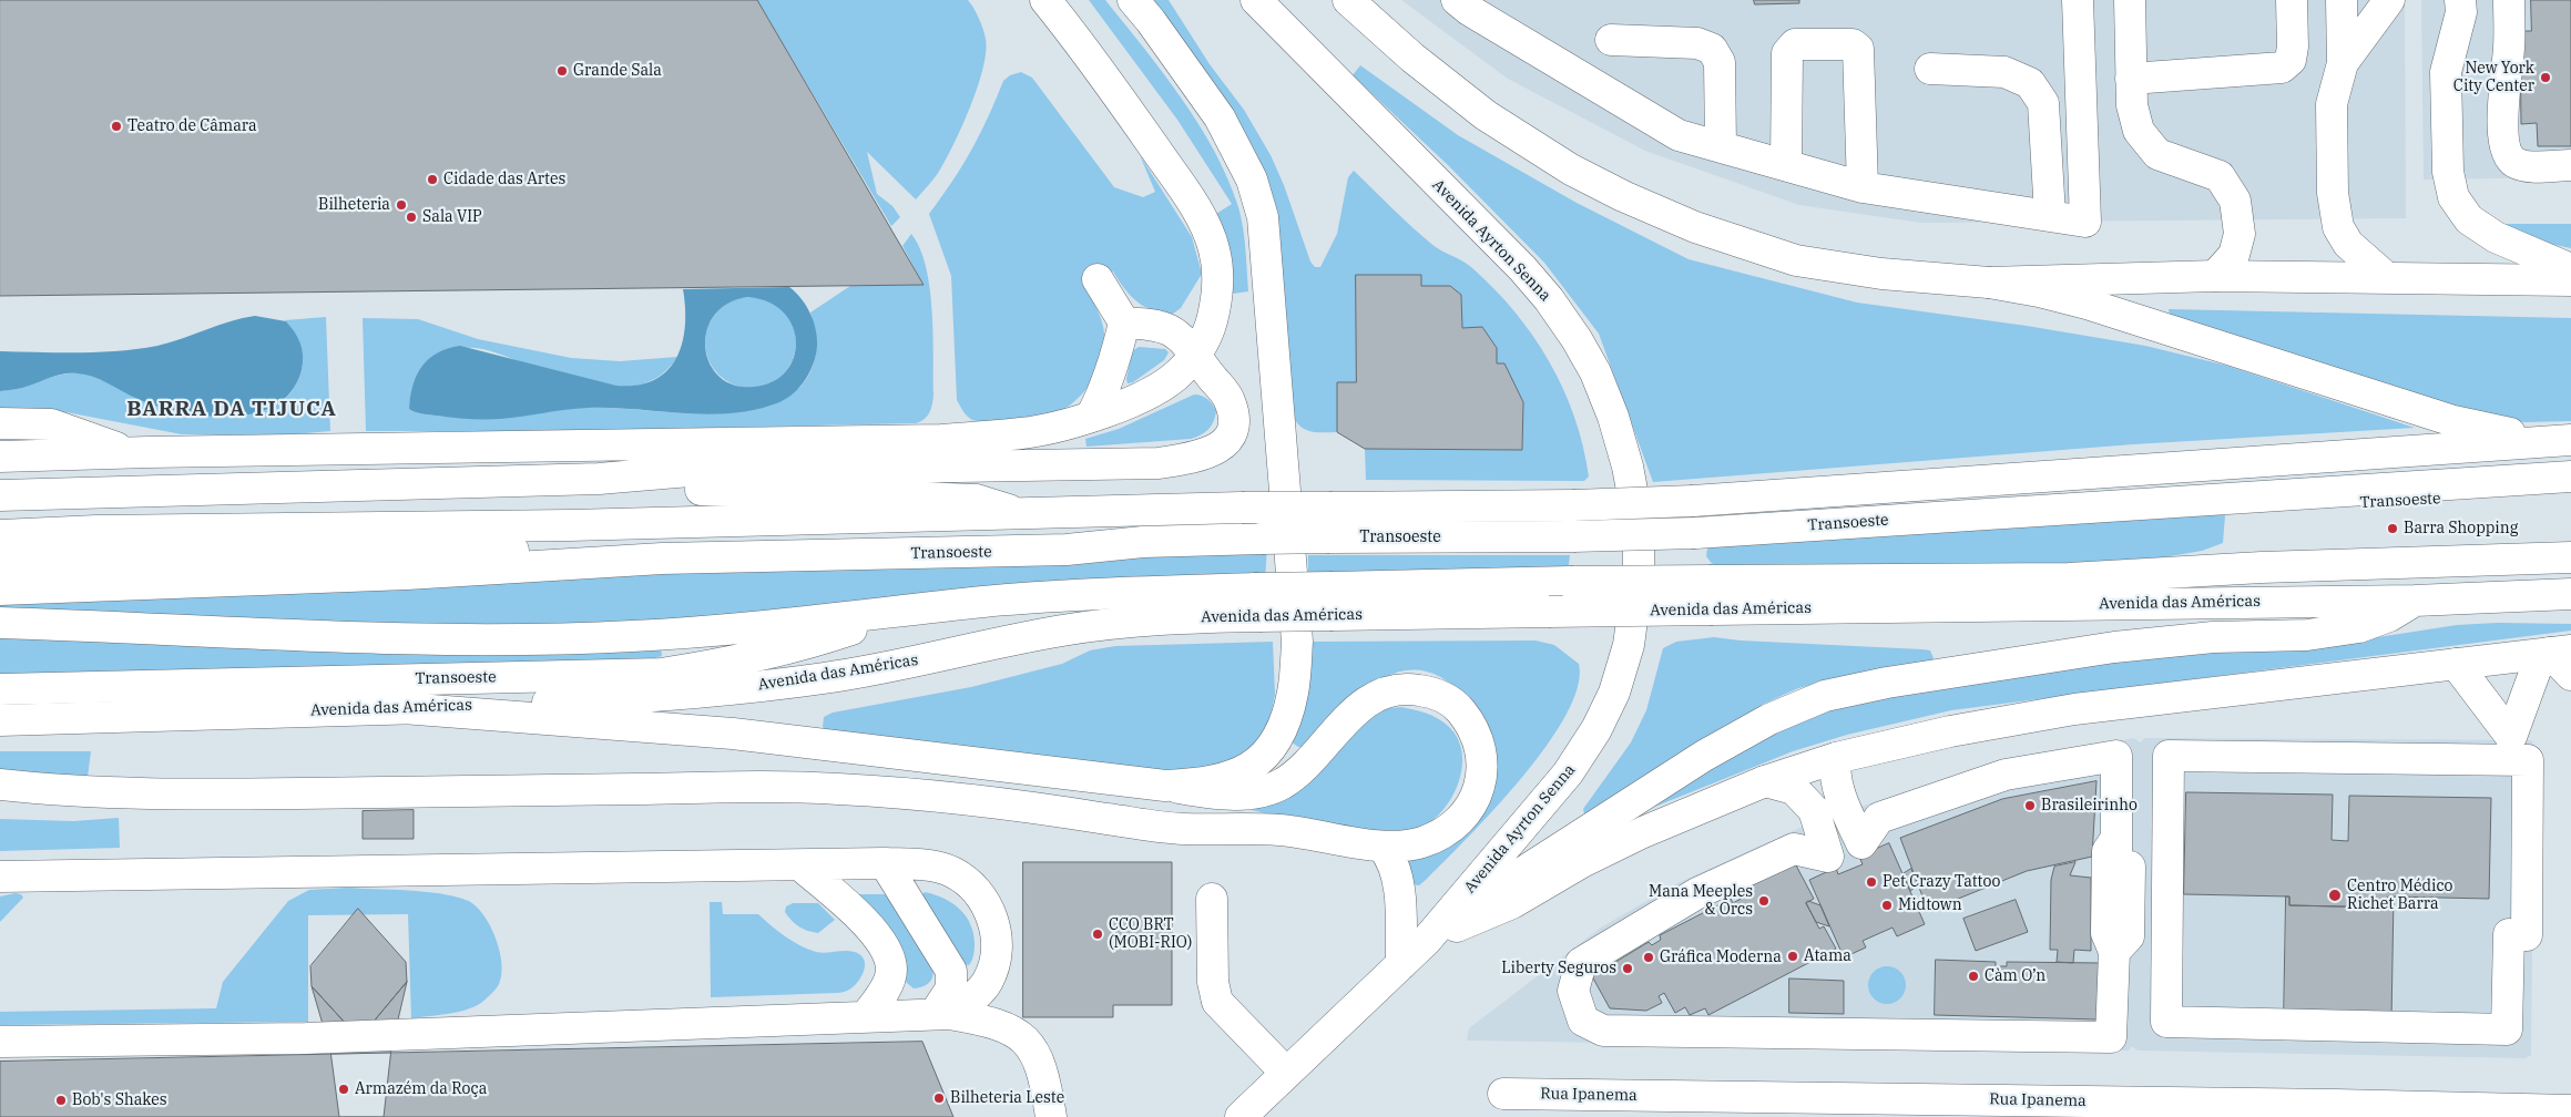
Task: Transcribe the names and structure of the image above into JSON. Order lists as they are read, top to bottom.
{
  "streets": {
    "main road": [
      "Avenida Ayrton Senna",
      "Transoeste",
      "Avenida das Américas",
      "Rua Ipanema"
    ]
  },
  "crossings": [
    ["Transoeste", "Avenida das Américas"]
  ],
  "districts": ["BARRA DA TIJUCA"],
  "places": [
    "Grande Sala",
    "New York City Center",
    "Teatro de Câmara",
    "Cidade das Artes",
    "Bilheteria",
    "Sala VIP",
    "Barra Shopping",
    "Brasileirinho",
    "Pet Crazy Tattoo",
    "Centro Médico Richet Barra",
    "Mana Meeples & Orcs",
    "Midtown",
    "CCO BRT (MOBI-RIO)",
    "Atama",
    "Gráfica Moderna",
    "Liberty Seguros",
    "Càm O’n",
    "Armazém da Roça",
    "Bilheteria Leste",
    "Bob's Shakes"
  ]
}
